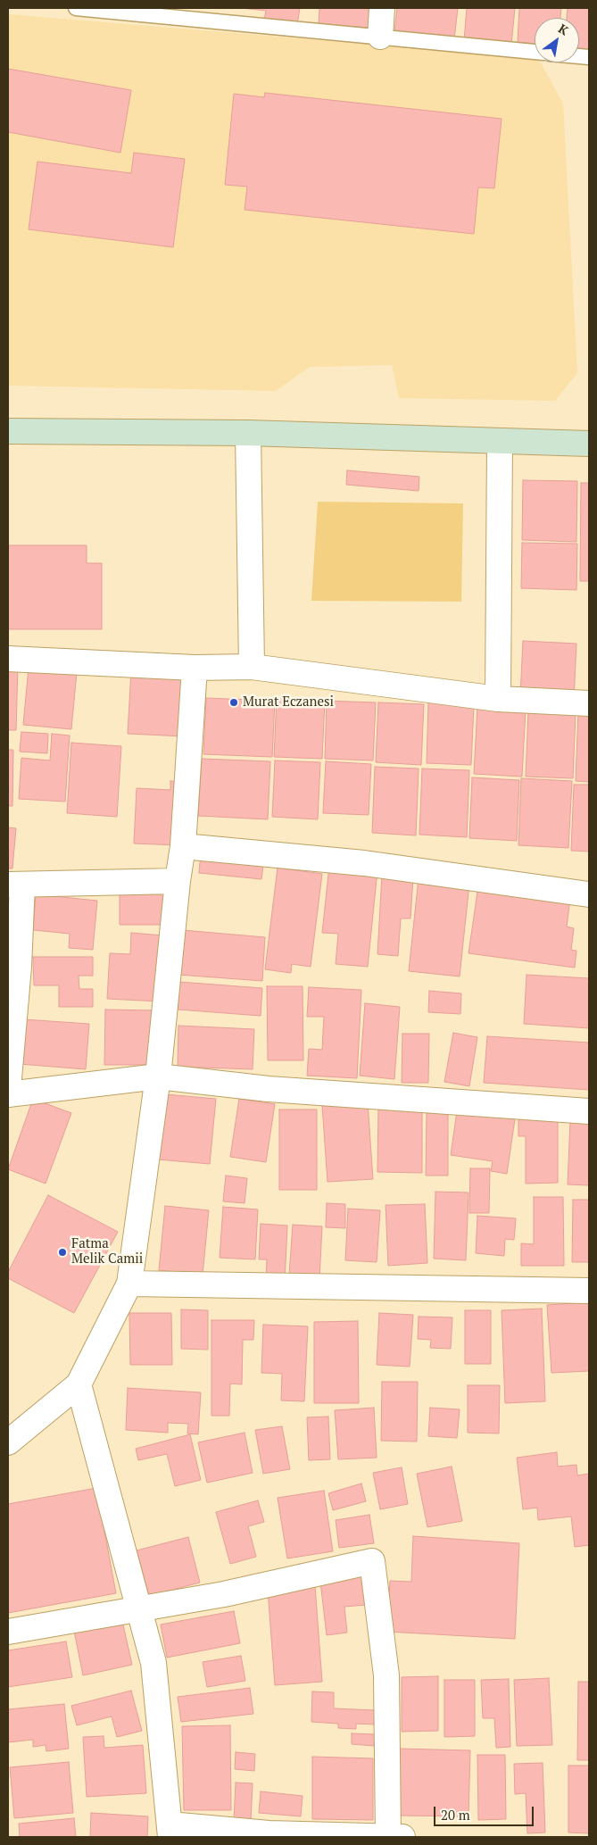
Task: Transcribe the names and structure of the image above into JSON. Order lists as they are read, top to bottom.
{
  "places": ["Murat Eczanesi", "Fatma Melik Camii"],
  "scale_bar": "20 m",
  "north": "top right"
}
